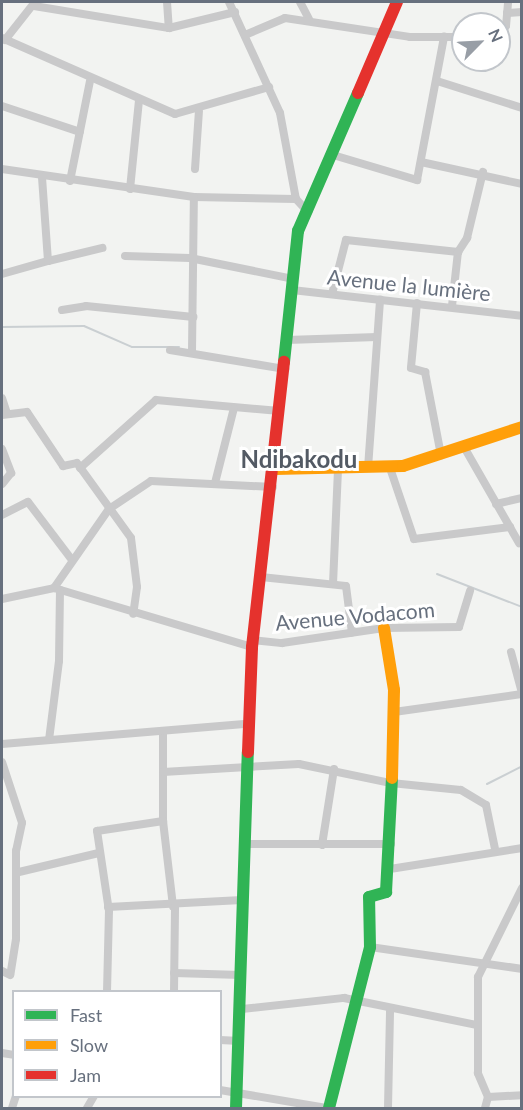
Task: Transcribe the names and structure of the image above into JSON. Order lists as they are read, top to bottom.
{
  "streets": {
    "street": ["Avenue la lumière", "Avenue Vodacom"]
  },
  "districts": ["Ndibakodu"],
  "legend": ["Fast", "Slow", "Jam"],
  "north": "top right"
}
